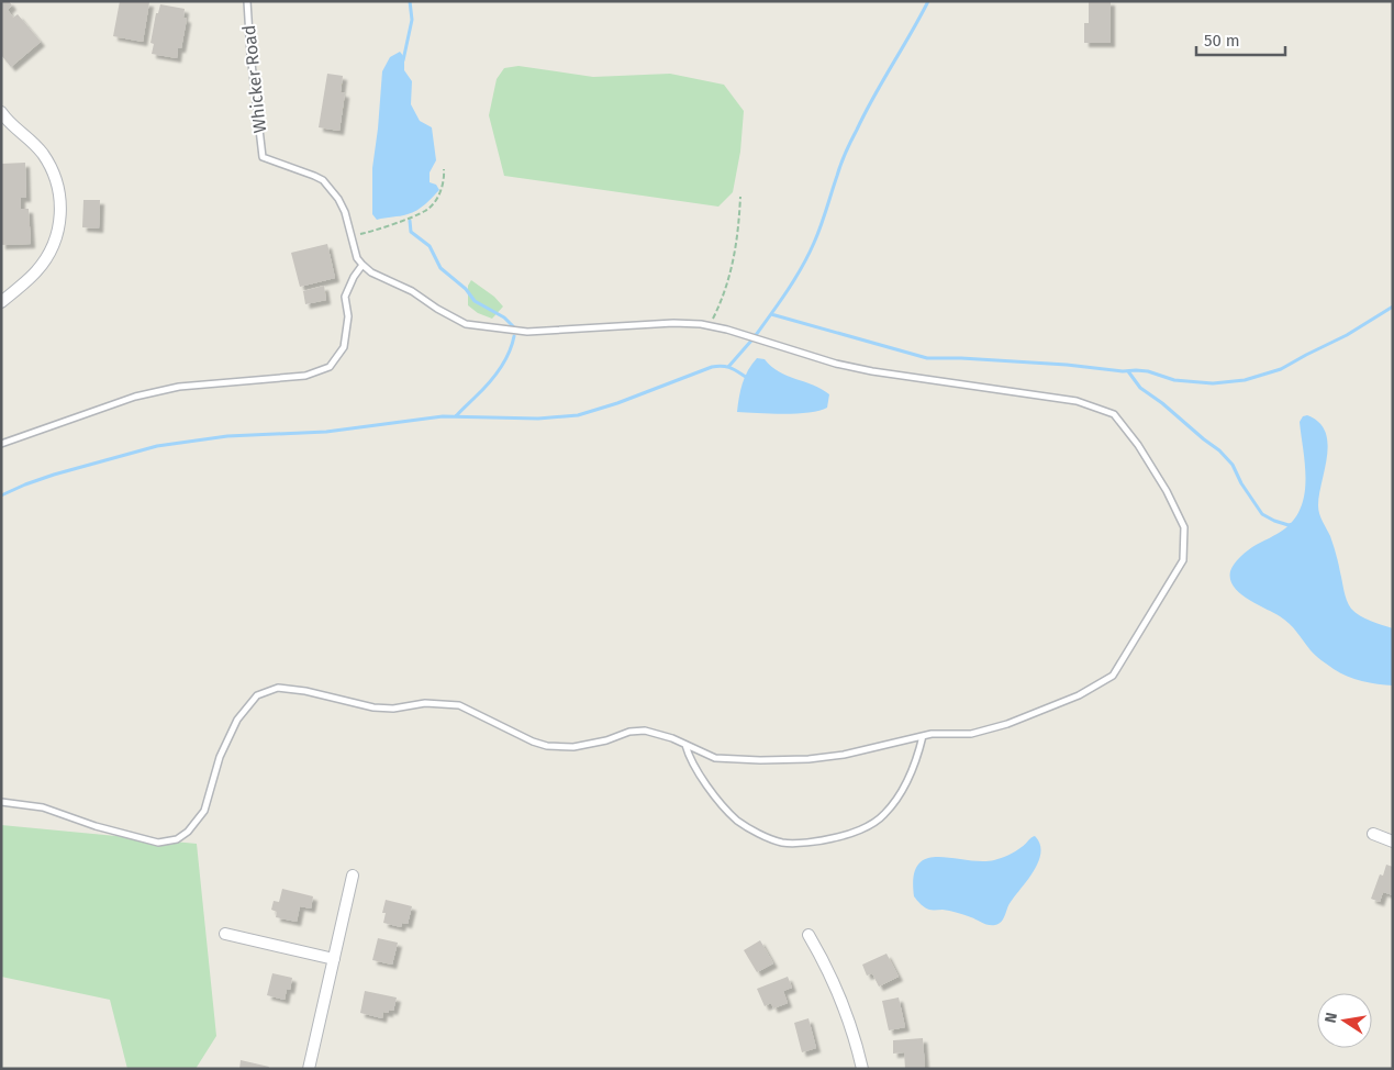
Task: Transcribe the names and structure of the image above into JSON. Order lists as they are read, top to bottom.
{
  "streets": {
    "lane": ["Whicker Road"]
  },
  "scale_bar": "50 m",
  "north": "left"
}
